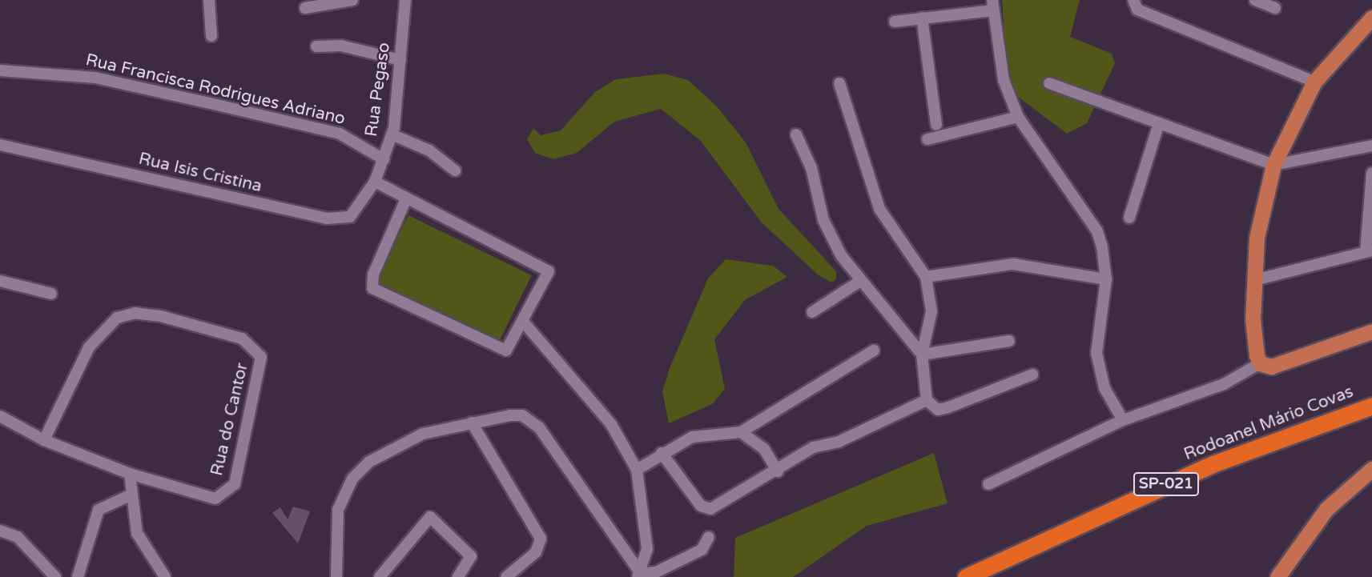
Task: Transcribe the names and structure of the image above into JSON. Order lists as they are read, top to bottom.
{
  "streets": {
    "highway": ["Rodoanel Mário Covas", "SP-021"],
    "street": [
      "Rua Francisca Rodrigues Adriano",
      "Rua Pegaso",
      "Rua Isis Cristina",
      "Rua do Cantor"
    ]
  },
  "crossings": [
    ["Rua Francisca Rodrigues Adriano", "Rua Pegaso"],
    ["Rua Pegaso", "Rua Isis Cristina"]
  ]
}
